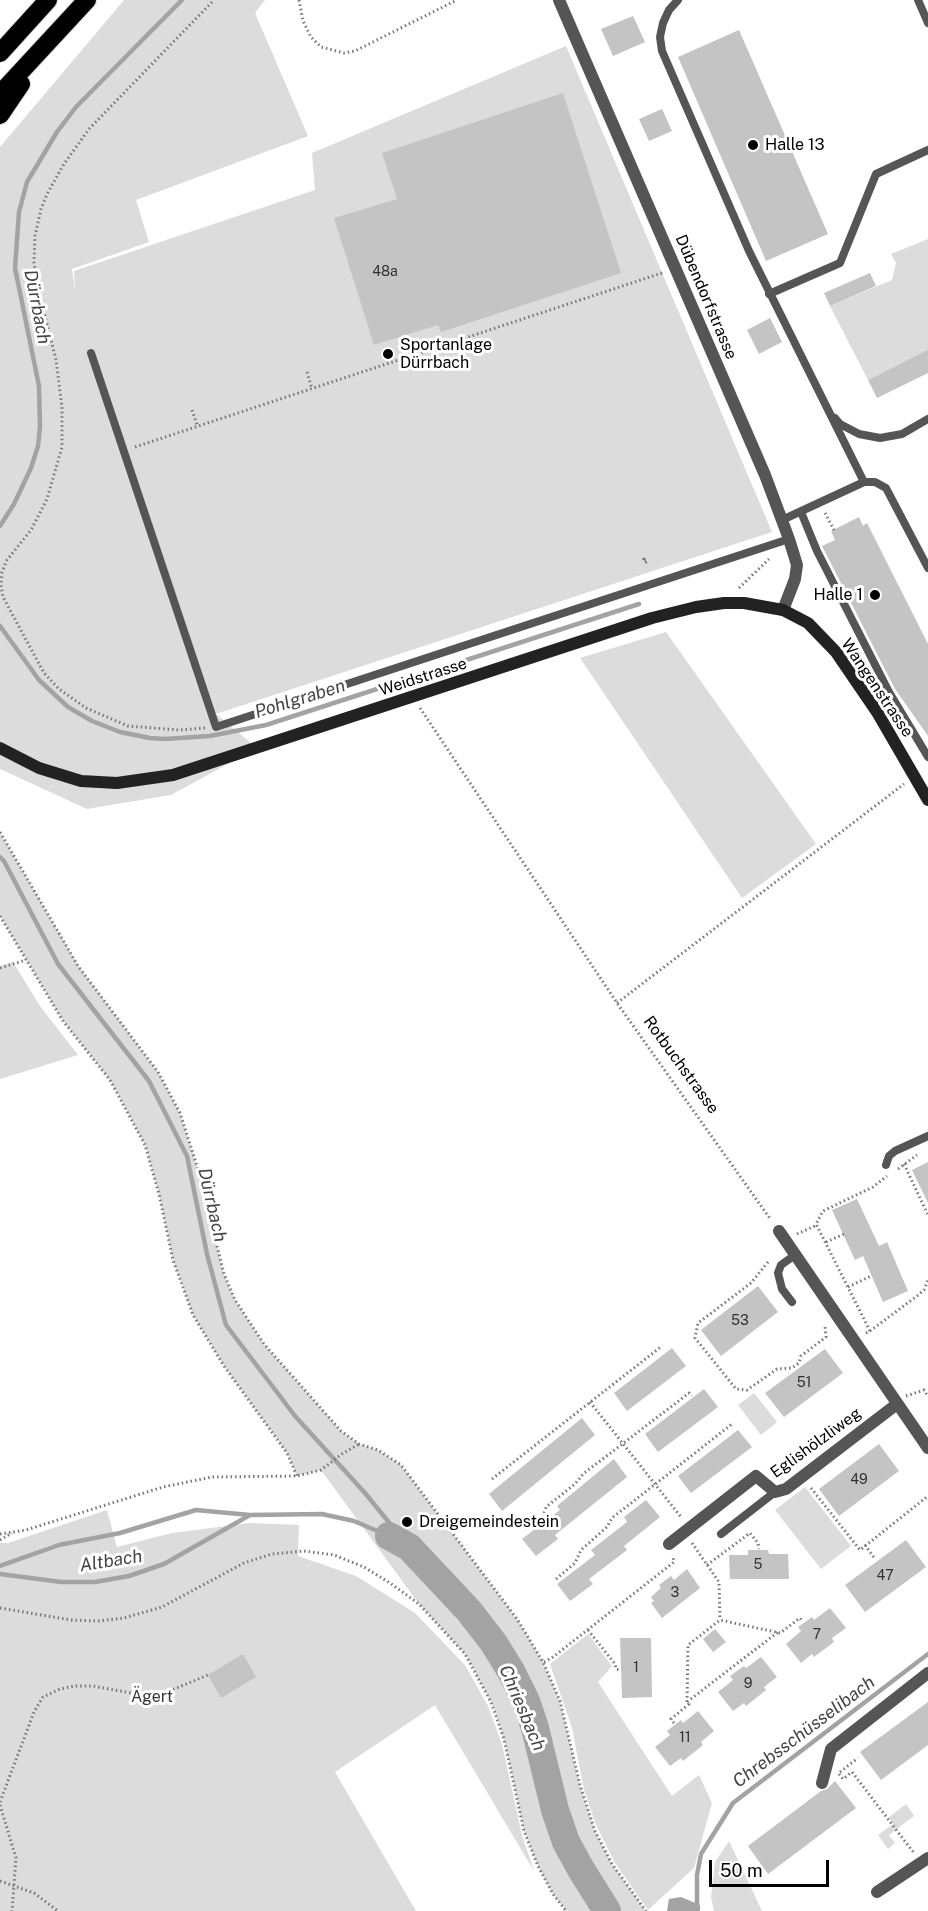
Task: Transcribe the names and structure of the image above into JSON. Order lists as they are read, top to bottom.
{
  "streets": {
    "main road": ["Weidstrasse", "Wangenstrasse"],
    "street": ["Dübendorfstrasse", "Eglishölzliweg"],
    "path": ["Rotbuchstrasse"]
  },
  "crossings": [
    ["Dübendorfstrasse", "Weidstrasse"],
    ["Dübendorfstrasse", "Wangenstrasse"],
    ["Weidstrasse", "Wangenstrasse"],
    ["Weidstrasse", "Rotbuchstrasse"]
  ],
  "water": [
    "Dürrbach",
    "Pohlgraben",
    "Altbach",
    "Chriesbach",
    "Chrebsschüsselibach"
  ],
  "parks": ["Ägert"],
  "places": [
    "Halle 13",
    "Sportanlage Dürrbach",
    "Halle 1",
    "Dreigemeindestein"
  ],
  "house_numbers": [
    "48a",
    "53",
    "51",
    "49",
    "5",
    "47",
    "3",
    "7",
    "1",
    "9",
    "11"
  ],
  "scale_bar": "50 m"
}
